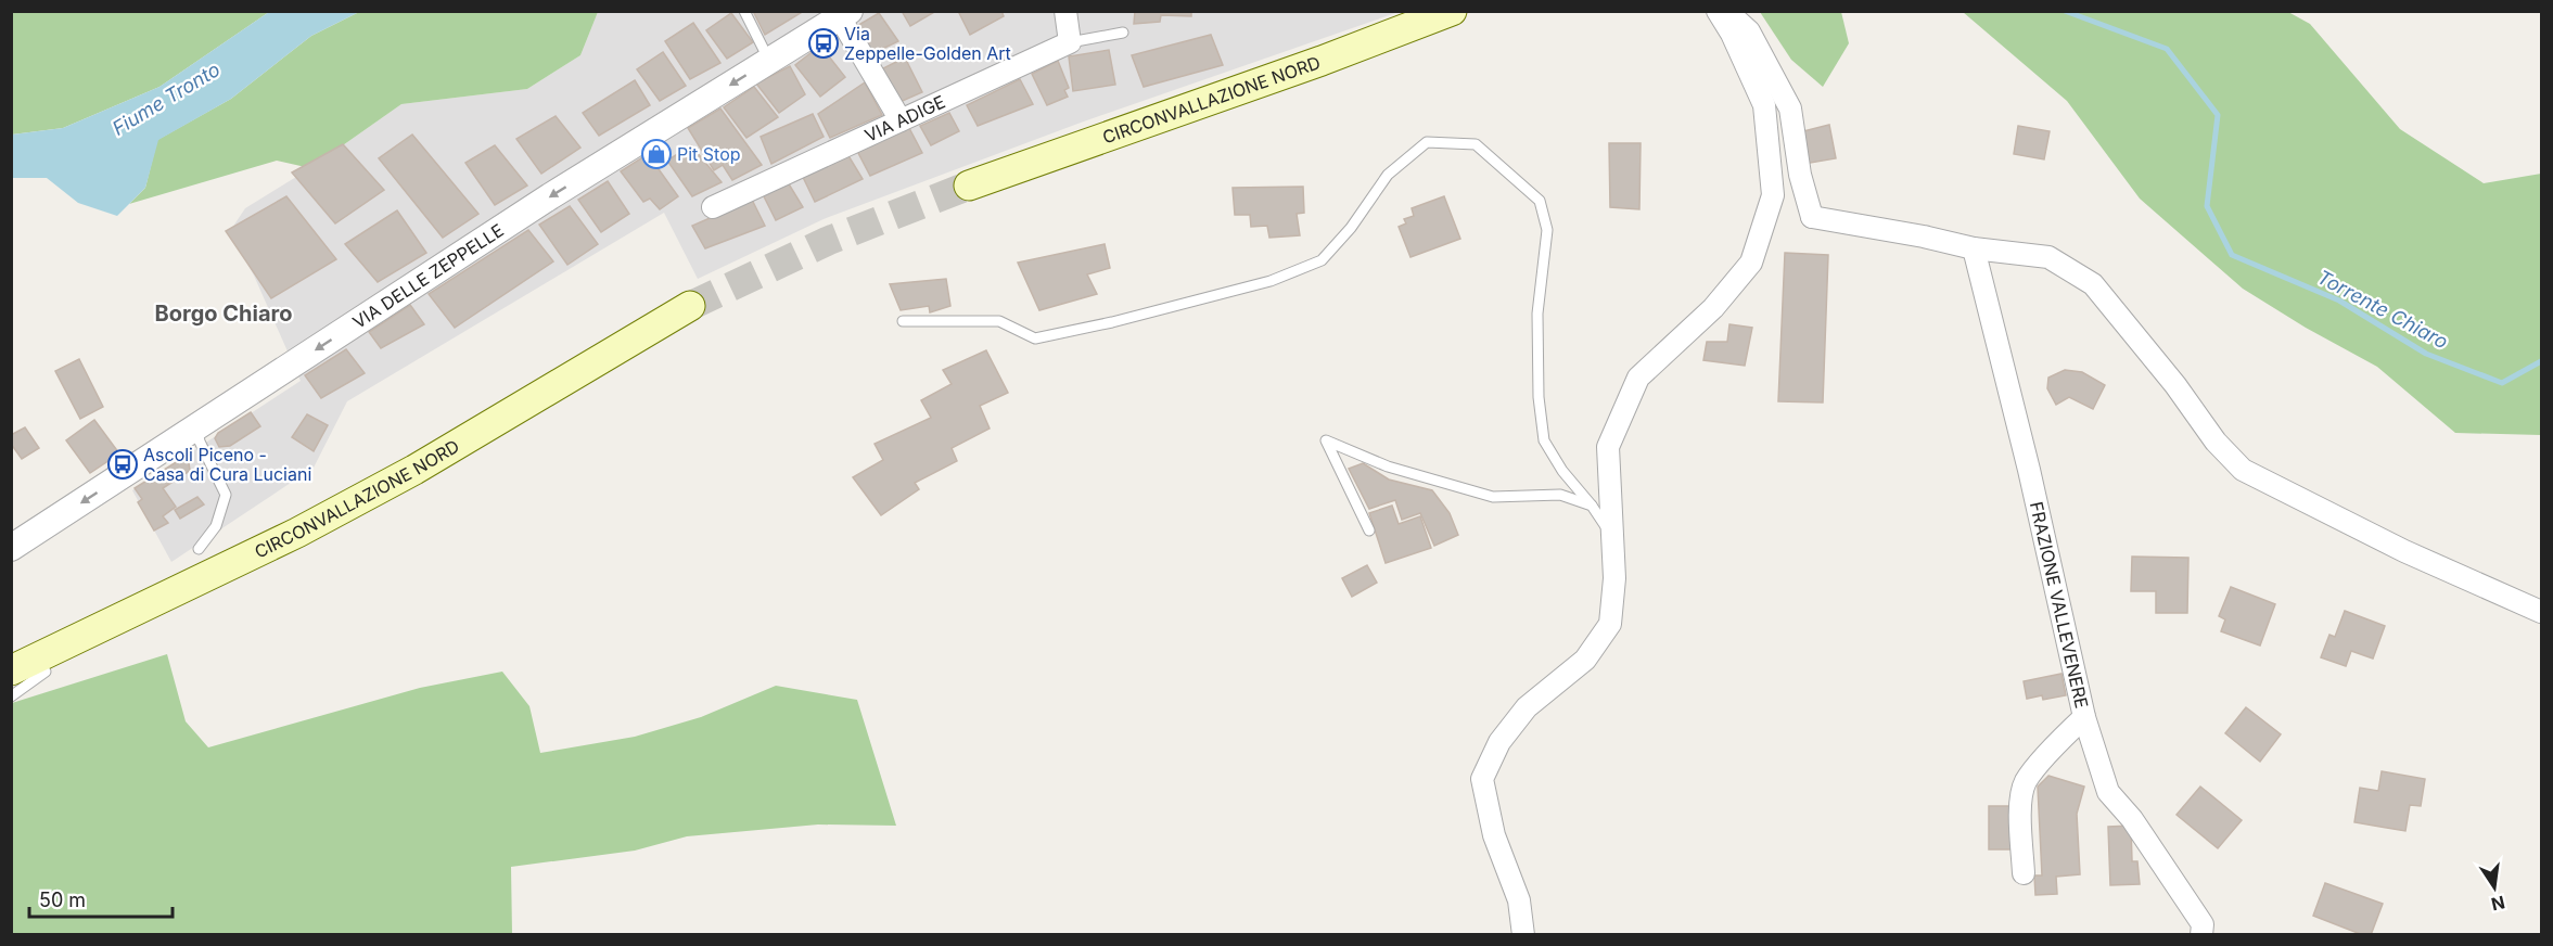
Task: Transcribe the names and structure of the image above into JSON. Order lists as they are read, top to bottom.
{
  "streets": {
    "main road": ["CIRCONVALLAZIONE NORD"],
    "street": ["VIA ADIGE", "VIA DELLE ZEPPELLE", "FRAZIONE VALLEVENERE"]
  },
  "one_way": ["VIA DELLE ZEPPELLE"],
  "districts": ["Borgo Chiaro"],
  "water": ["Fiume Tronto", "Torrente Chiaro"],
  "places": {
    "bus stop": ["Via Zeppelle-Golden Art", "Ascoli Piceno - Casa di Cura Luciani"],
    "shop": ["Pit Stop"]
  },
  "scale_bar": "50 m",
  "north": "bottom"
}
